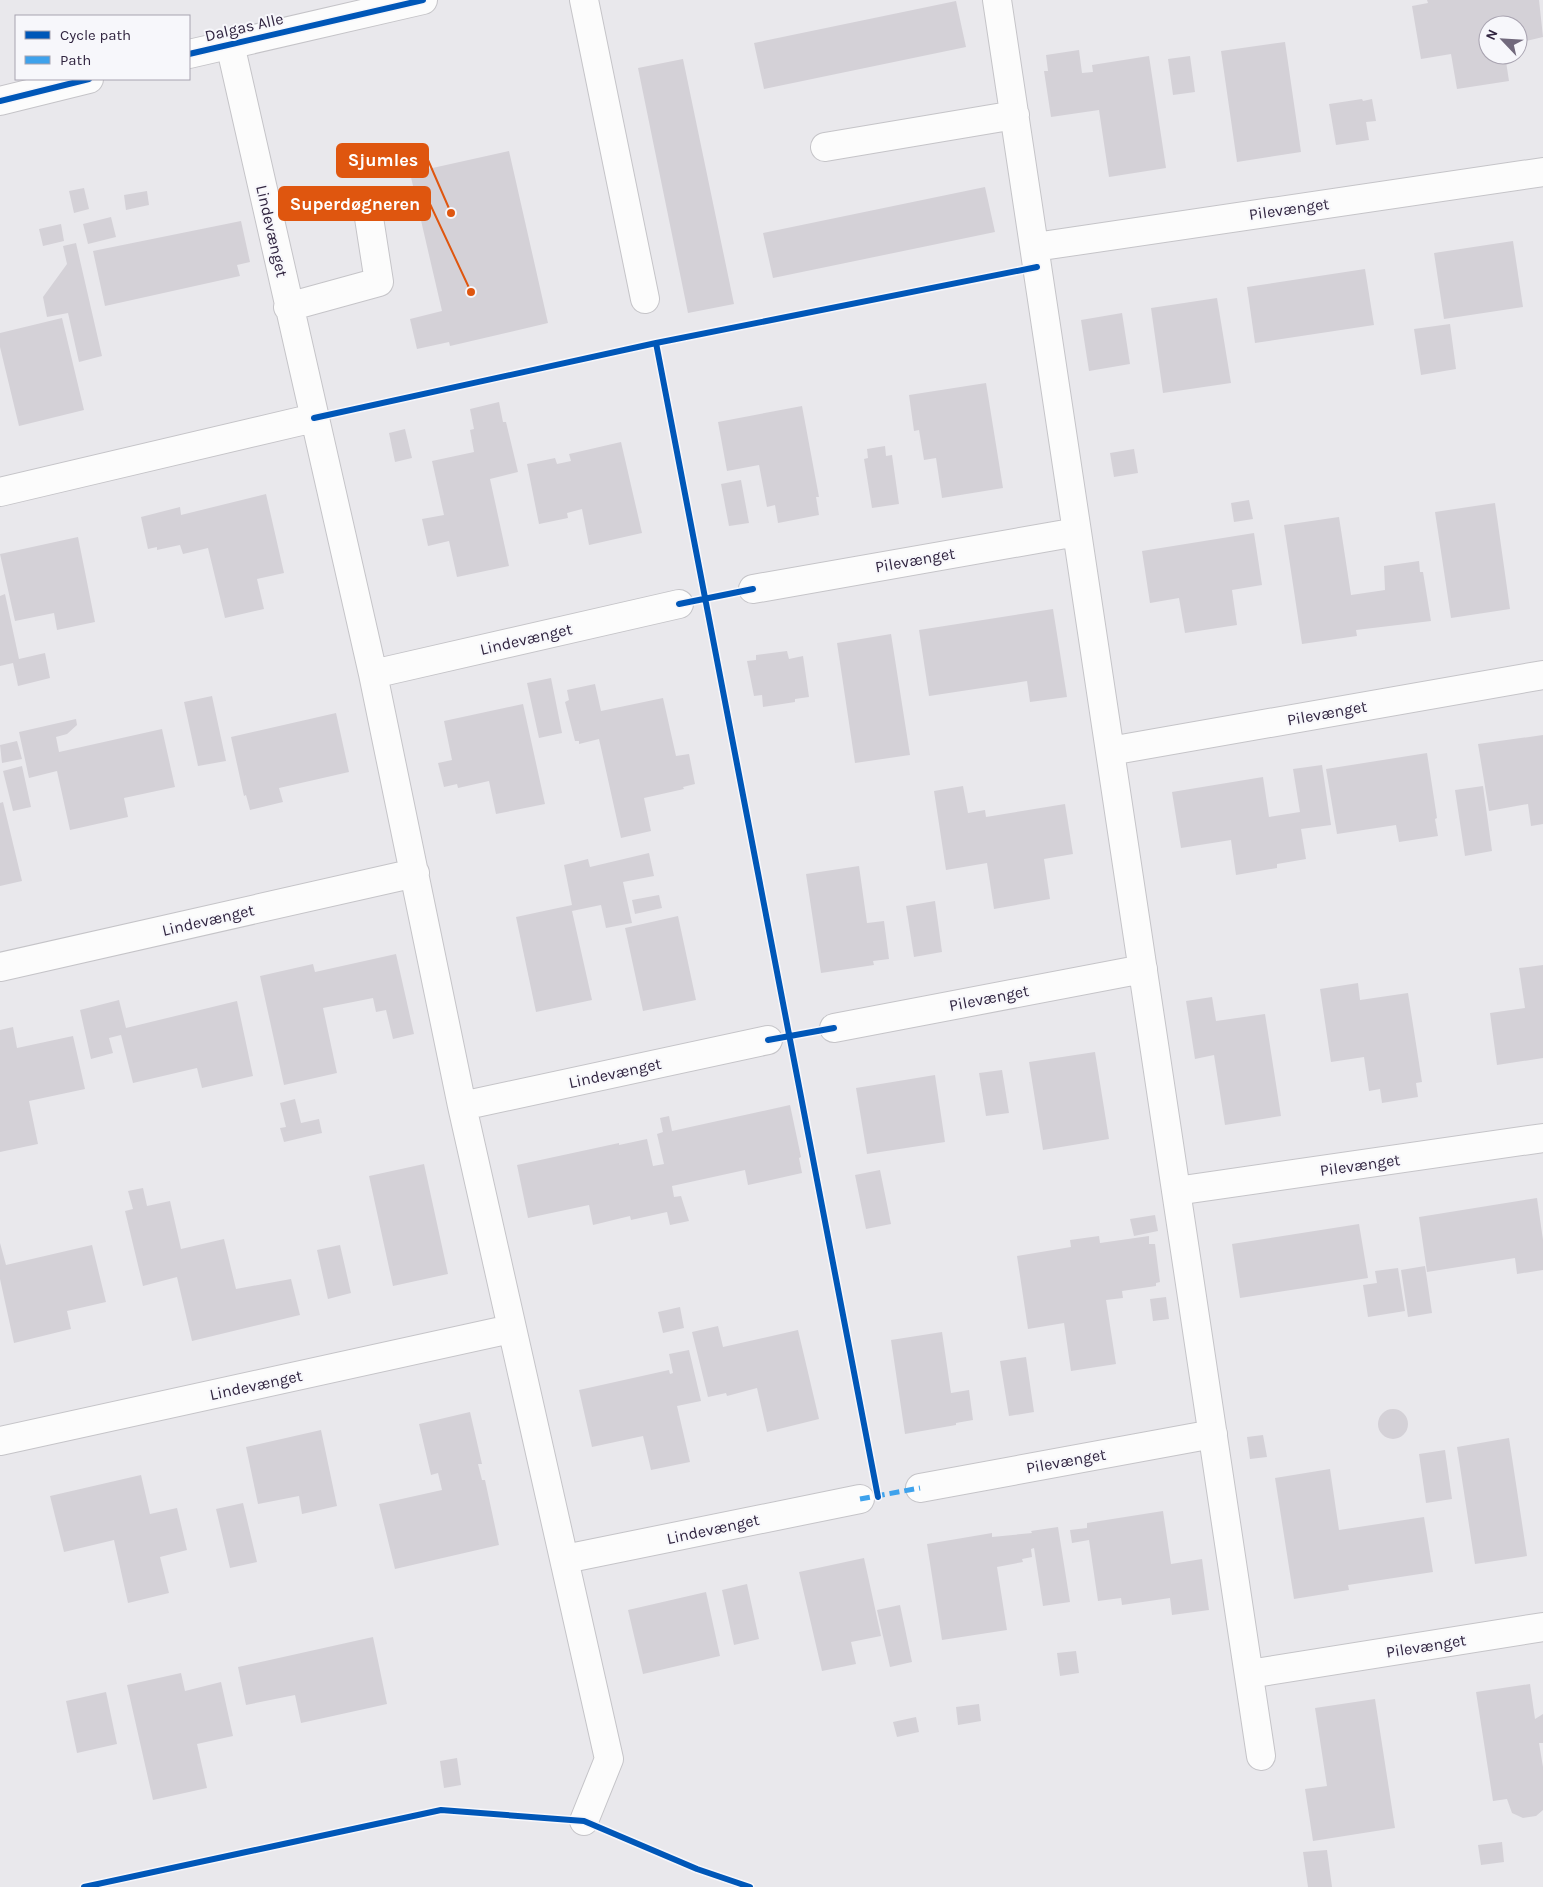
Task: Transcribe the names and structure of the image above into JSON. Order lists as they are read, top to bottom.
{
  "streets": {
    "street": ["Dalgas Alle", "Pilevænget", "Lindevænget"]
  },
  "crossings": [
    ["Dalgas Alle", "Lindevænget"]
  ],
  "places": ["Sjumles", "Superdøgneren"],
  "legend": ["Cycle path", "Path"],
  "north": "top left"
}
